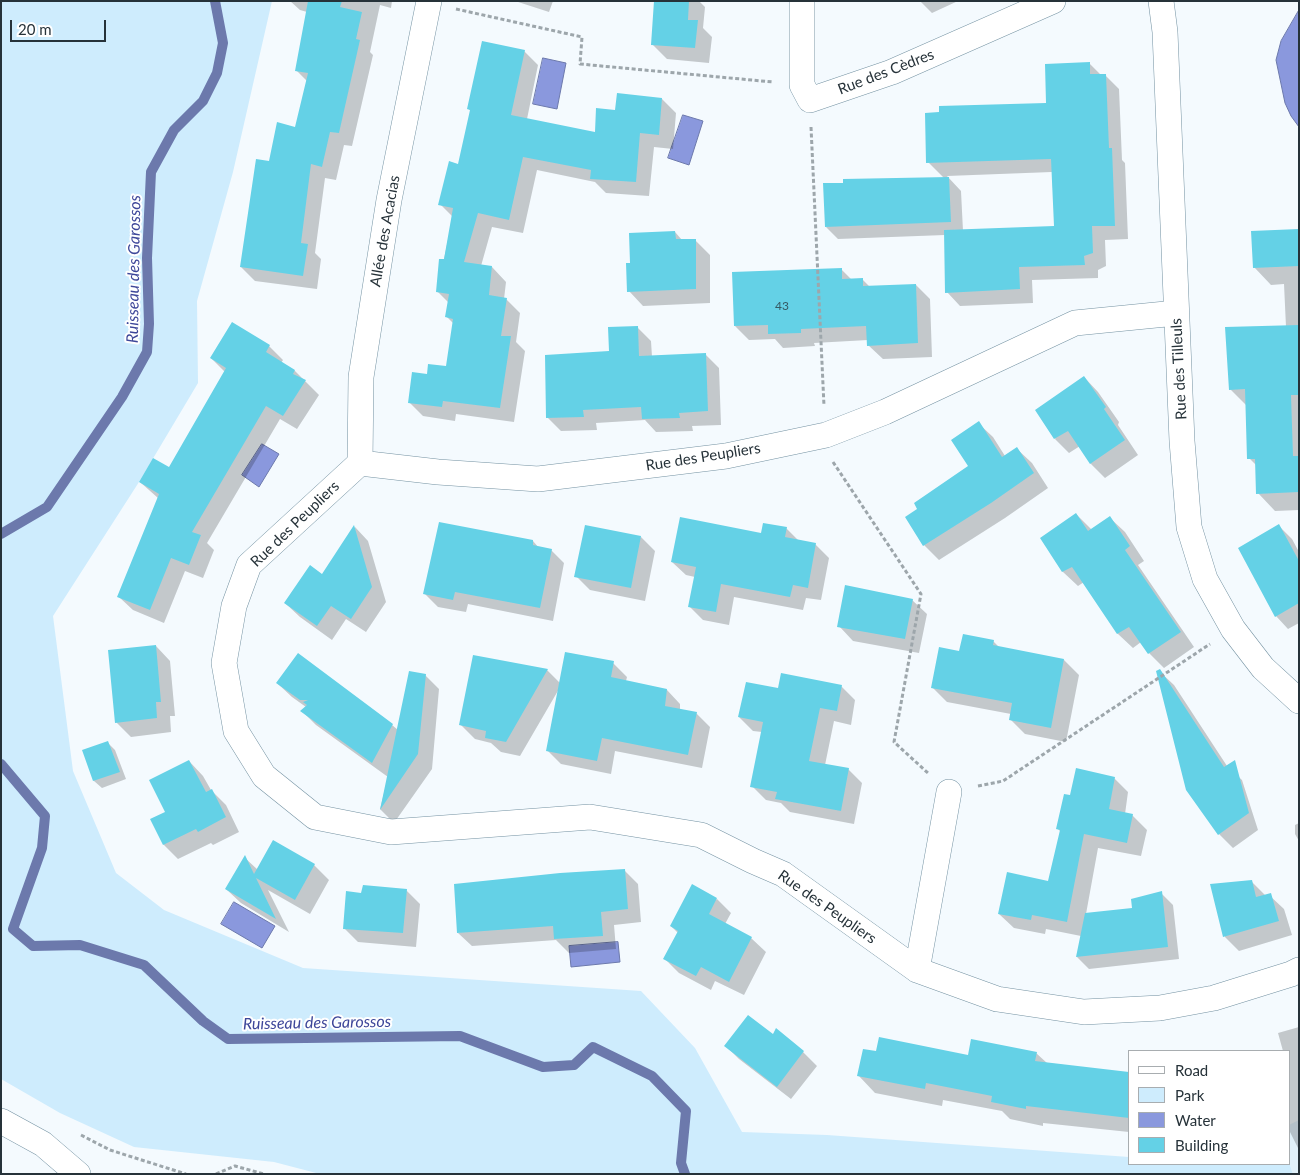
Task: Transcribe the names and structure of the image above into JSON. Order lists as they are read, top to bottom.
{
  "streets": {
    "street": [
      "Rue des Cèdres",
      "Allée des Acacias",
      "Rue des Tilleuls",
      "Rue des Peupliers"
    ]
  },
  "crossings": [
    ["Allée des Acacias", "Rue des Peupliers"],
    ["Rue des Tilleuls", "Rue des Peupliers"]
  ],
  "water": ["Ruisseau des Garossos"],
  "house_numbers": ["43"],
  "legend": [
    "Road",
    "Park",
    "Water",
    "Building"
  ],
  "scale_bar": "20 m"
}
